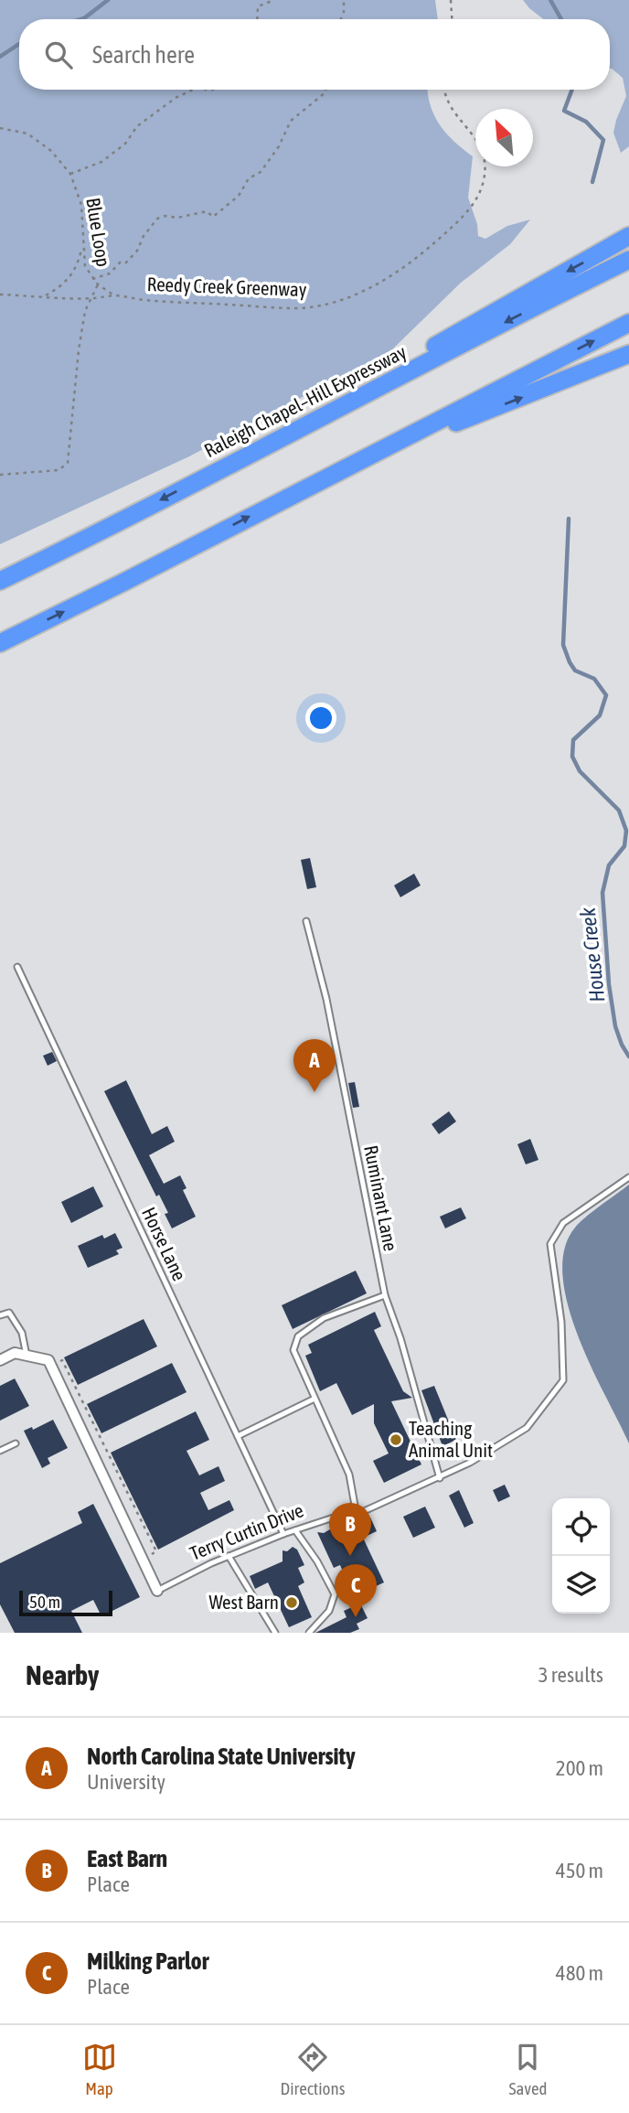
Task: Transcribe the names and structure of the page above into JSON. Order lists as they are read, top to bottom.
{
  "streets": {
    "highway": ["Raleigh Chapel–Hill Expressway"],
    "street": ["Terry Curtin Drive"],
    "lane": ["Ruminant Lane", "Horse Lane"],
    "path": ["Blue Loop", "Reedy Creek Greenway"]
  },
  "crossings": [
    ["Blue Loop", "Reedy Creek Greenway"],
    ["Ruminant Lane", "Terry Curtin Drive"],
    ["Horse Lane", "Terry Curtin Drive"]
  ],
  "water": ["House Creek"],
  "places": ["Teaching Animal Unit", "West Barn"],
  "scale_bar": "50 m",
  "north": "top left",
  "page": {
    "search": "Search here",
    "pins": ["A", "B", "C"],
    "scale": "50 m",
    "heading": ["Nearby", "3 results"],
    "list": [
      {
        "mark": "A",
        "name": "North Carolina State University",
        "note": "University",
        "value": "200 m"
      },
      {
        "mark": "B",
        "name": "East Barn",
        "note": "Place",
        "value": "450 m"
      },
      {
        "mark": "C",
        "name": "Milking Parlor",
        "note": "Place",
        "value": "480 m"
      }
    ],
    "nav": ["Map", "Directions", "Saved"]
  }
}
